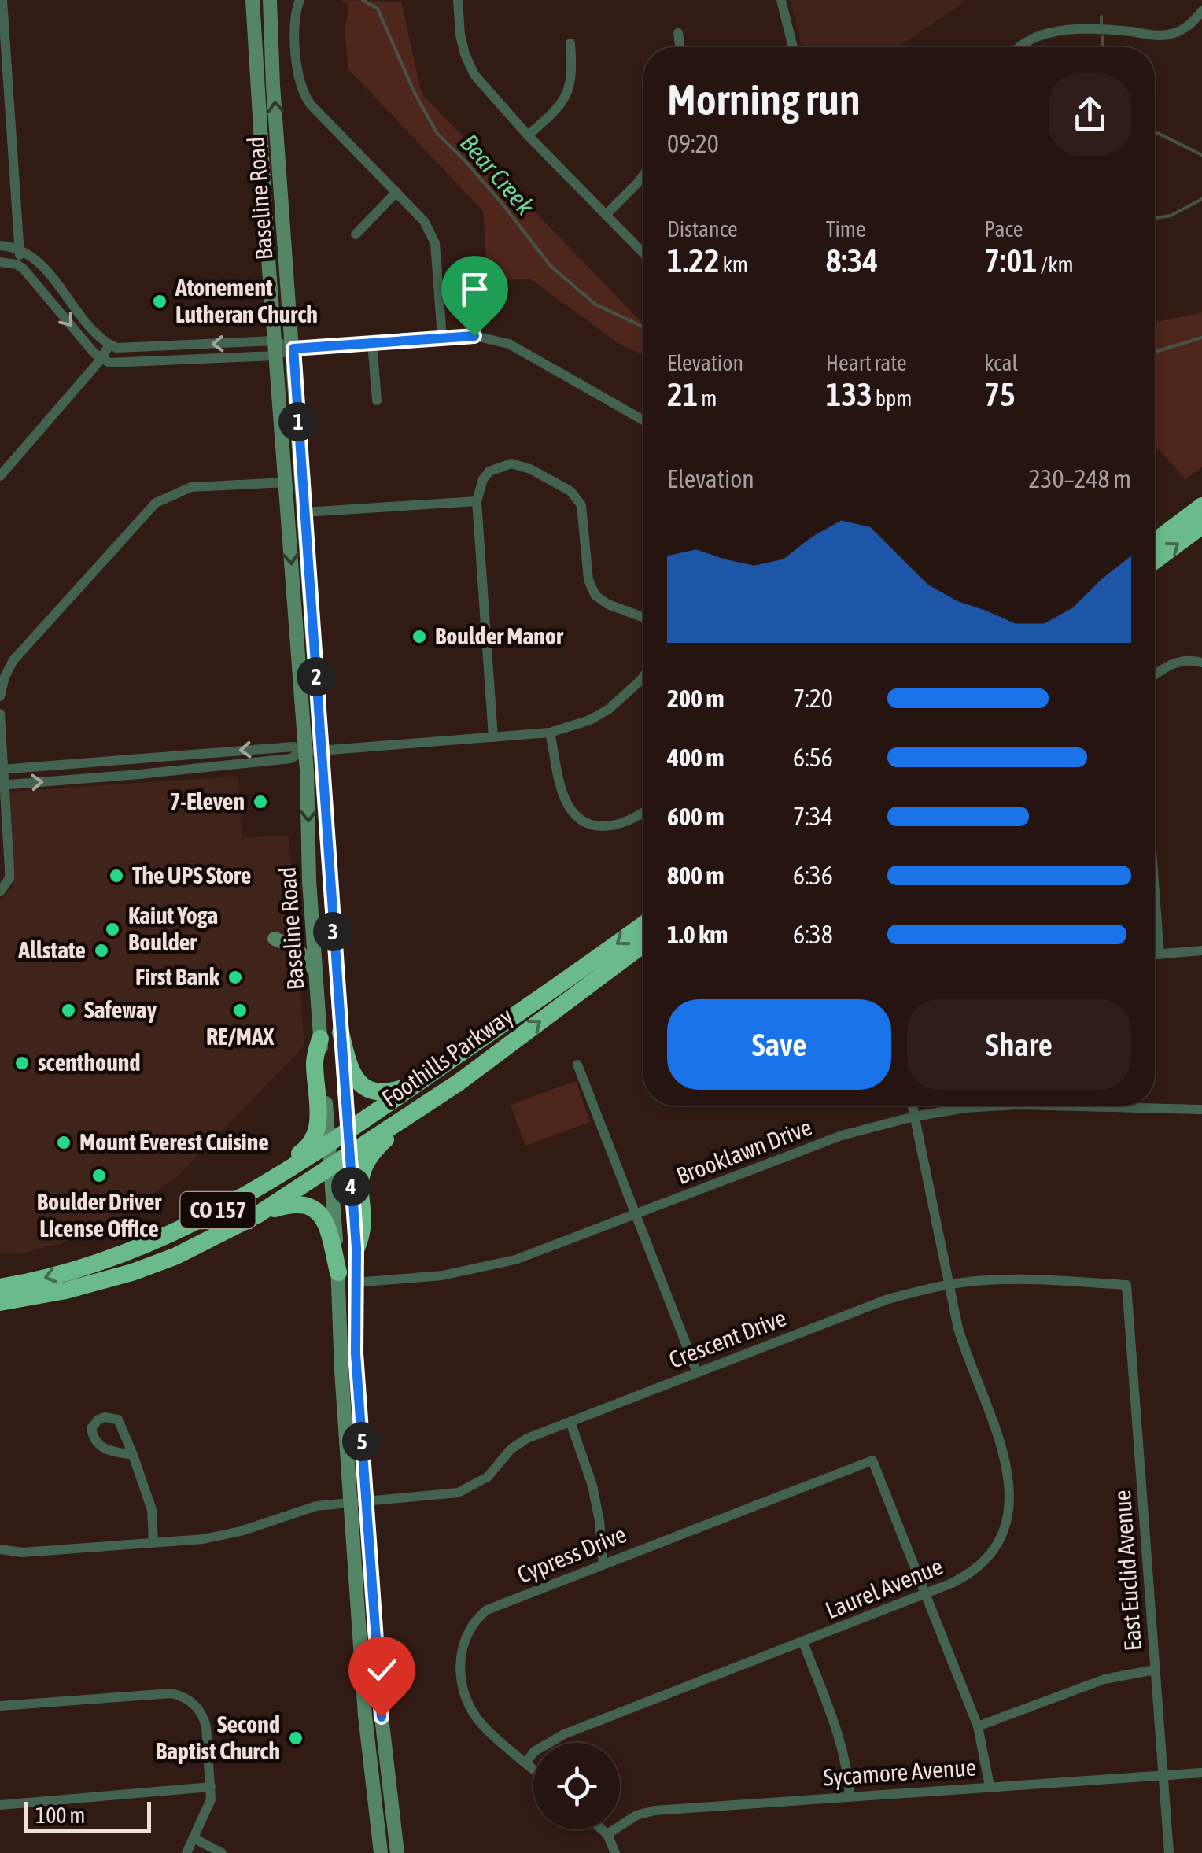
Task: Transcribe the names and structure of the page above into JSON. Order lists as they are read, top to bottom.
{
  "streets": {
    "highway": ["Foothills Parkway", "CO 157"],
    "main road": ["Baseline Road"],
    "street": [
      "Brooklawn Drive",
      "Crescent Drive",
      "Cypress Drive",
      "East Euclid Avenue",
      "Laurel Avenue",
      "Sycamore Avenue"
    ]
  },
  "crossings": [
    ["Baseline Road", "Foothills Parkway"],
    ["Baseline Road", "Brooklawn Drive"],
    ["Baseline Road", "Crescent Drive"],
    ["Brooklawn Drive", "Laurel Avenue"],
    ["Crescent Drive", "East Euclid Avenue"],
    ["Crescent Drive", "Laurel Avenue"],
    ["Cypress Drive", "Laurel Avenue"],
    ["East Euclid Avenue", "Sycamore Avenue"]
  ],
  "water": ["Bear Creek"],
  "places": [
    "Atonement Lutheran Church",
    "Boulder Manor",
    "7-Eleven",
    "The UPS Store",
    "Kaiut Yoga Boulder",
    "Allstate",
    "First Bank",
    "Safeway",
    "RE/MAX",
    "scenthound",
    "Mount Everest Cuisine",
    "Boulder Driver License Office",
    "Second Baptist Church"
  ],
  "scale_bar": "100 m",
  "page": {
    "heading": ["Morning run", "09:20"],
    "stats": [
      ["Distance", "1.22 km"],
      ["Time", "8:34"],
      ["Pace", "7:01 /km"],
      ["Elevation", "21 m"],
      ["Heart rate", "133 bpm"],
      ["kcal", "75"]
    ],
    "pins": [
      "1",
      "2",
      "3",
      "4",
      "5"
    ],
    "chart": ["Elevation", "230–248 m"],
    "list": [
      {
        "name": "200 m",
        "note": "7:20"
      },
      {
        "name": "400 m",
        "note": "6:56"
      },
      {
        "name": "600 m",
        "note": "7:34"
      },
      {
        "name": "800 m",
        "note": "6:36"
      },
      {
        "name": "1.0 km",
        "note": "6:38"
      }
    ],
    "buttons": ["Save", "Share"],
    "scale": "100 m"
  }
}
